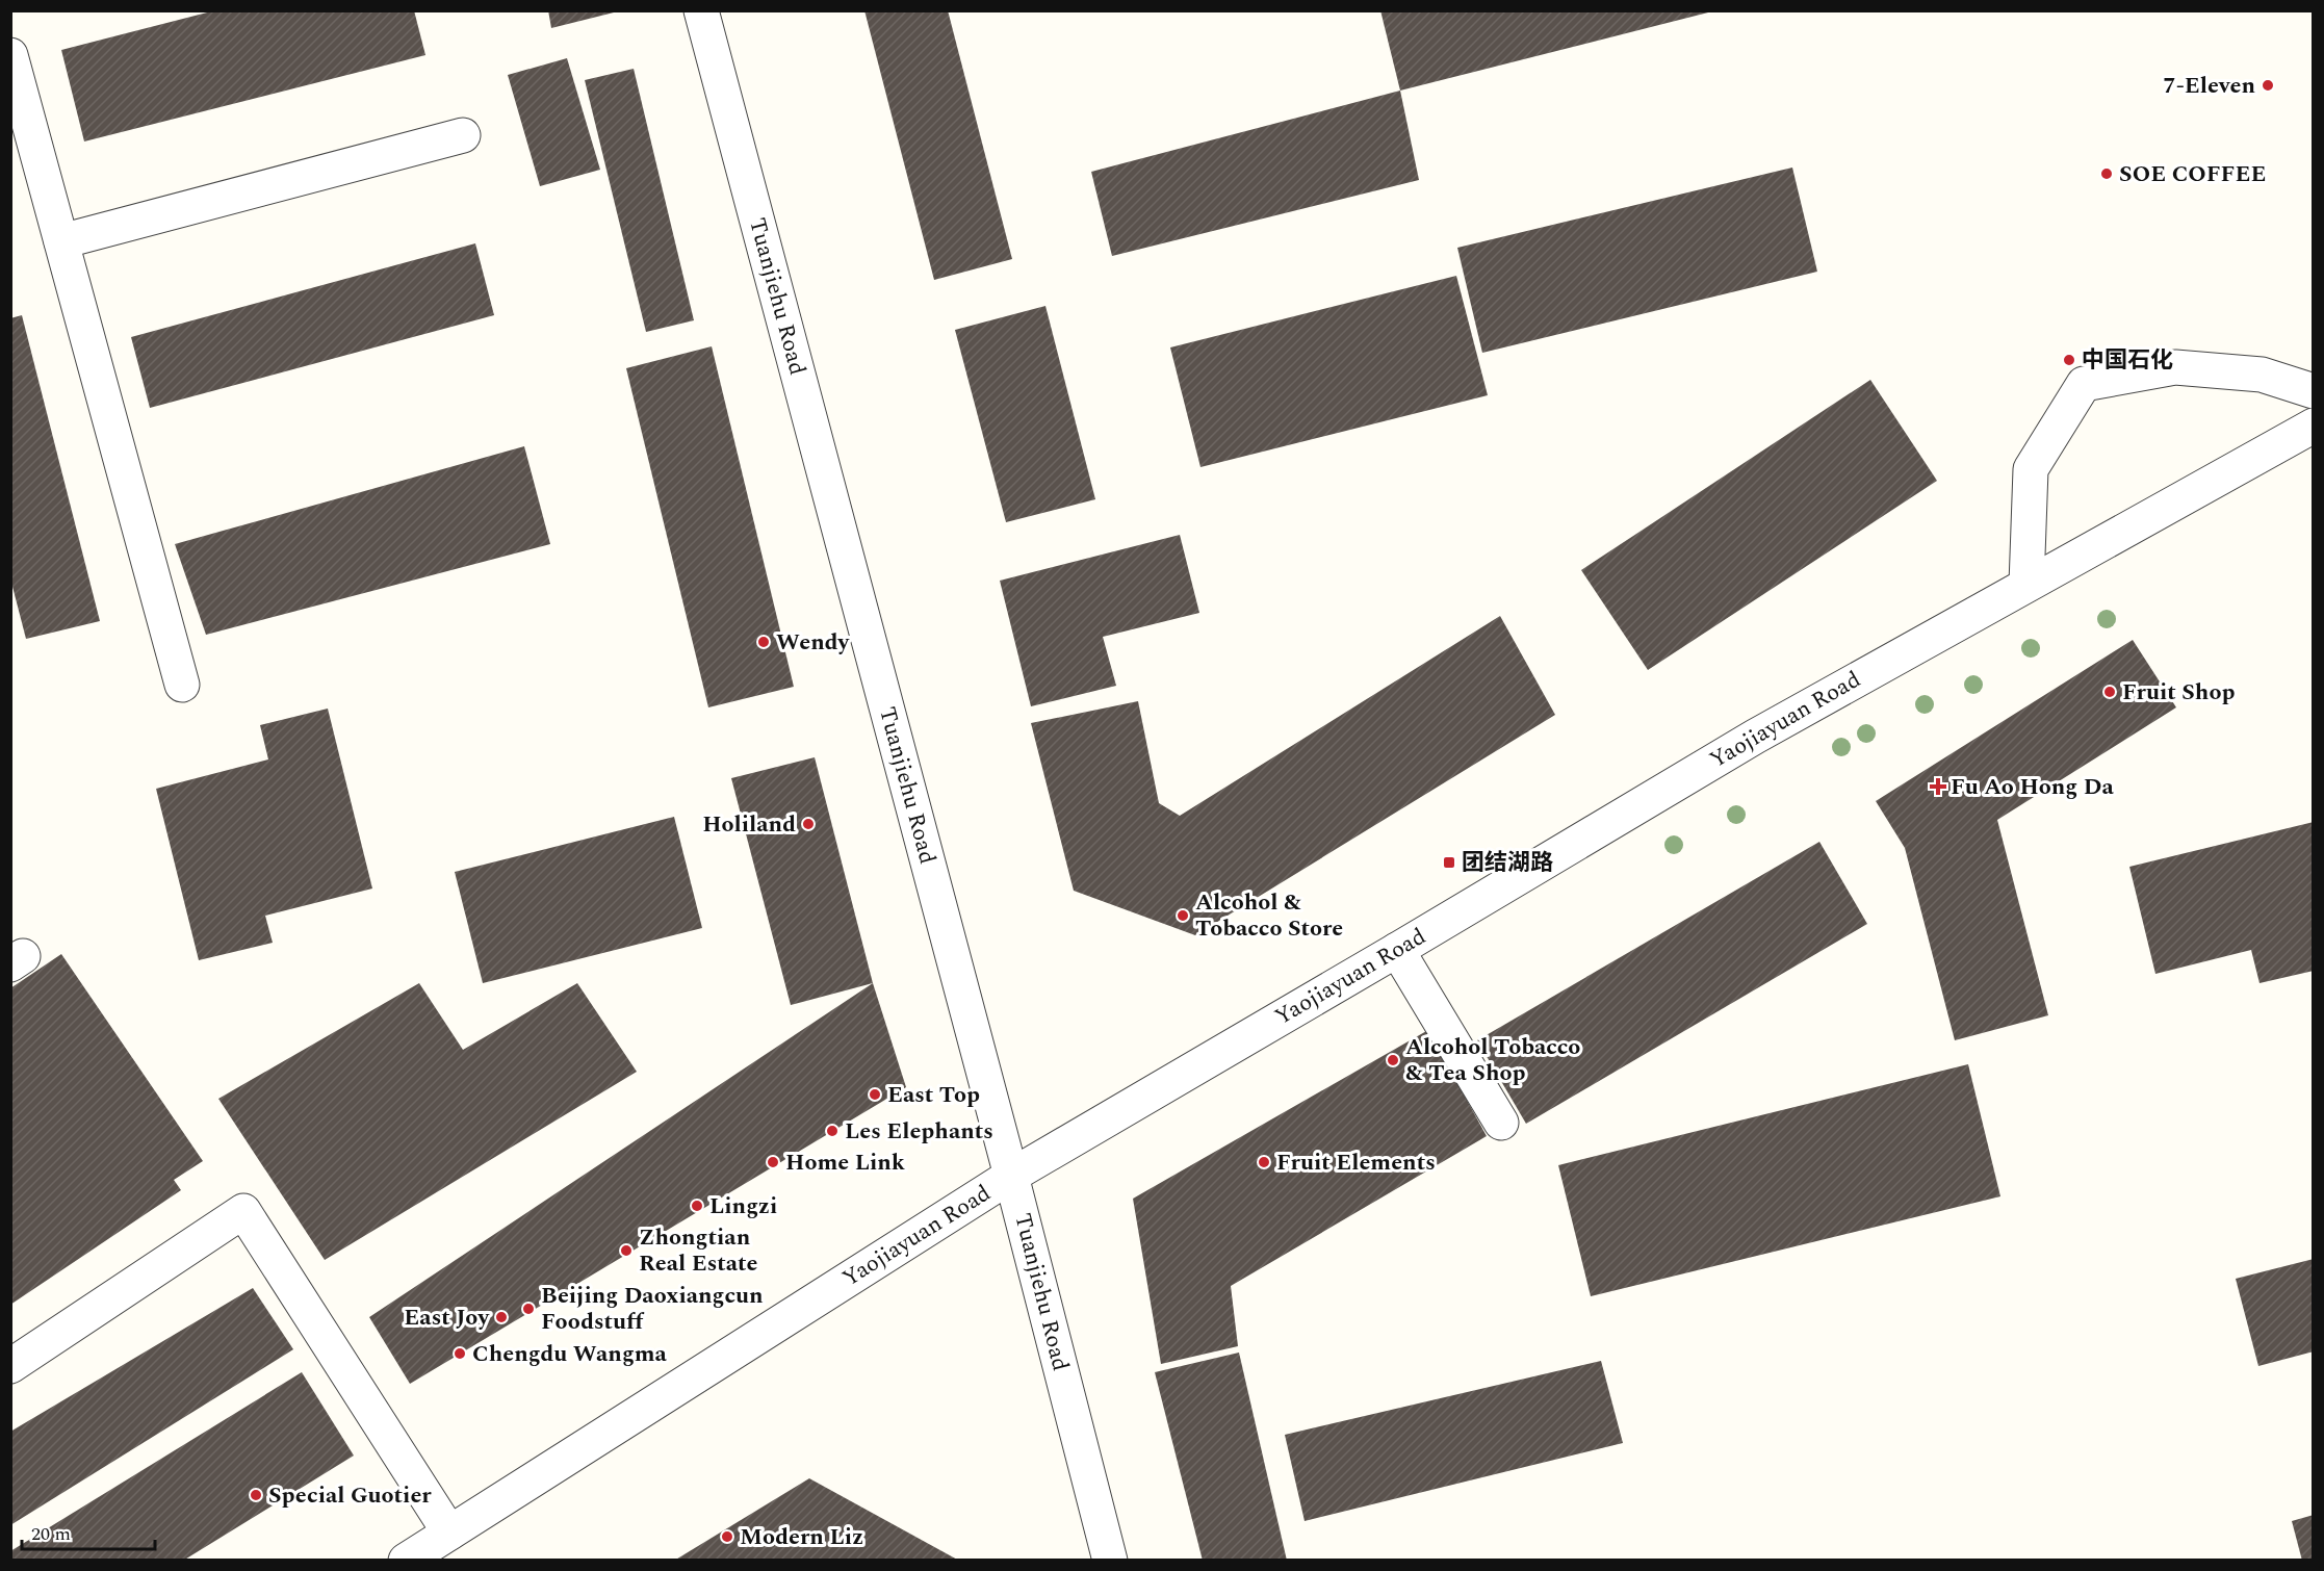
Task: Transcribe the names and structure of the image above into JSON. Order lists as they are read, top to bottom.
{
  "streets": {
    "street": ["Tuanjiehu Road", "Yaojiayuan Road"]
  },
  "crossings": [
    ["Tuanjiehu Road", "Yaojiayuan Road"]
  ],
  "places": {
    "other": [
      "7-Eleven",
      "SOE COFFEE",
      "中国石化",
      "Wendy",
      "Fruit Shop",
      "Holiland",
      "Alcohol & Tobacco Store",
      "Alcohol Tobacco & Tea Shop",
      "East Top",
      "Les Elephants",
      "Home Link",
      "Fruit Elements",
      "Lingzi",
      "Zhongtian Real Estate",
      "Beijing Daoxiangcun Foodstuff",
      "East Joy",
      "Chengdu Wangma",
      "Special Guotier",
      "Modern Liz"
    ],
    "health": ["Fu Ao Hong Da"],
    "transit": ["团结湖路"]
  },
  "scale_bar": "20 m"
}
